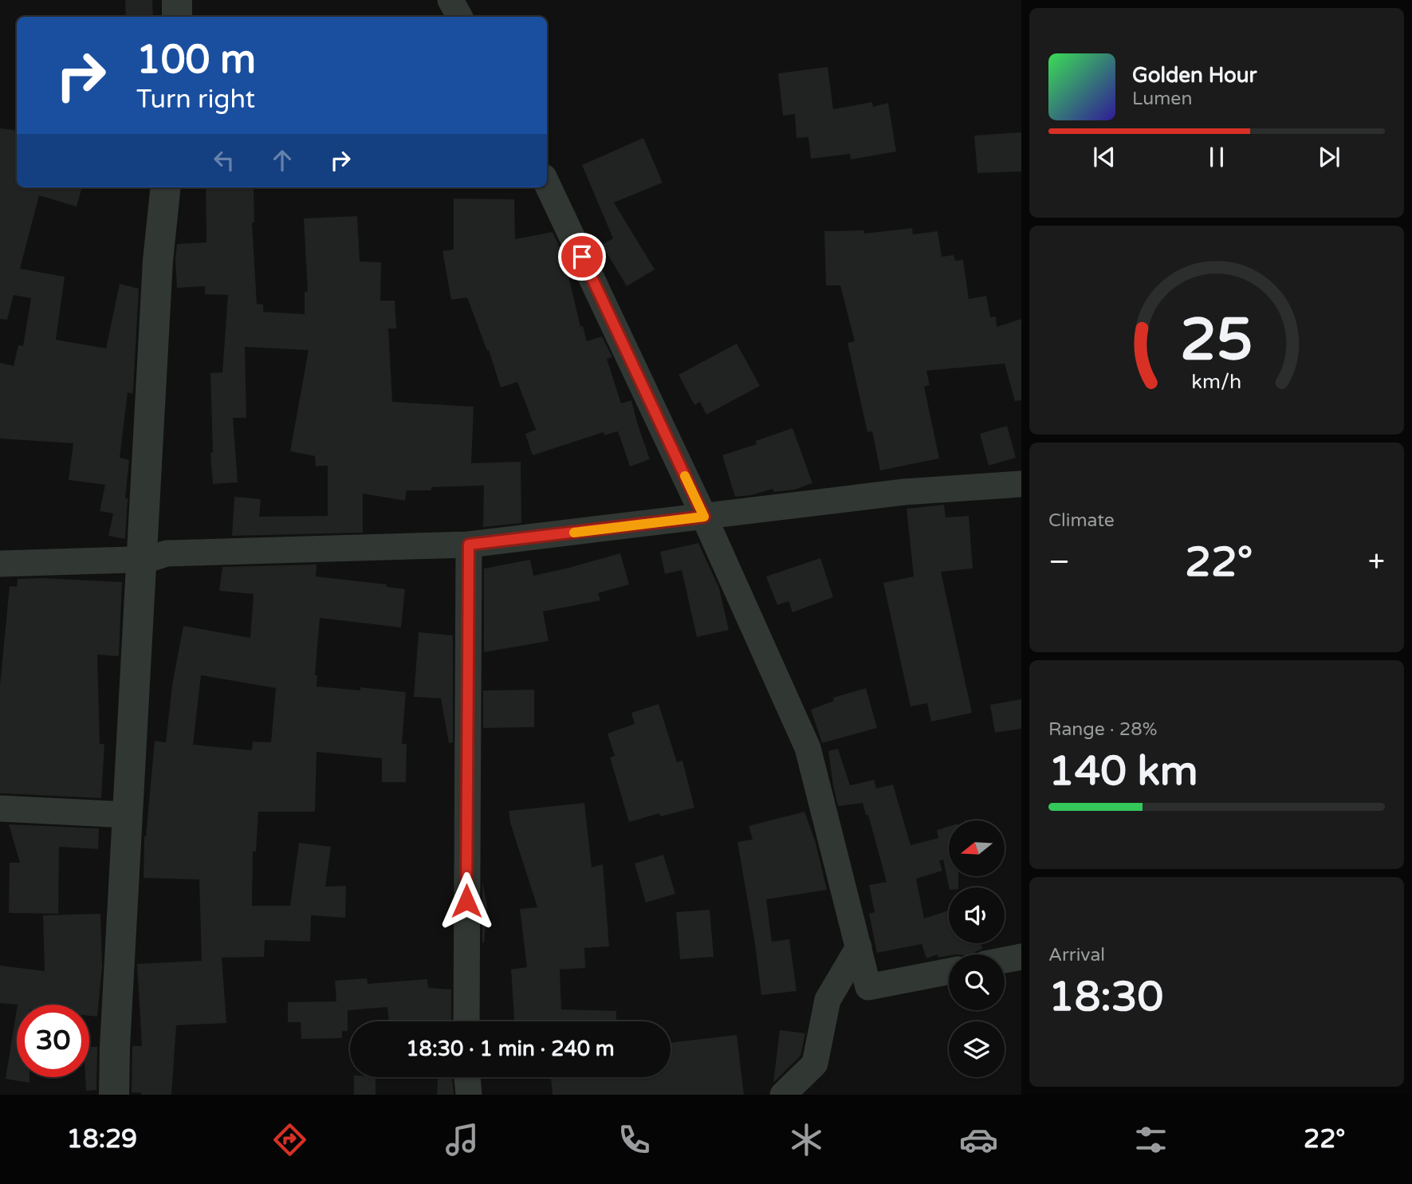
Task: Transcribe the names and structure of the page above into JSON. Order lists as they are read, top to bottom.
{
  "north": "left",
  "page": {
    "turn": ["100 m", "Turn right"],
    "song": ["Golden Hour", "Lumen"],
    "tile": [
      "Climate",
      ["Range · 28%", "140 km"],
      ["Arrival", "18:30"]
    ],
    "heat": ["−", "22°", "+"],
    "limit": "30",
    "trip": "18:30 · 1 min · 240 m",
    "tabs": ["18:29", "22°"],
    "gauge": ["25", "km/h"]
  }
}
